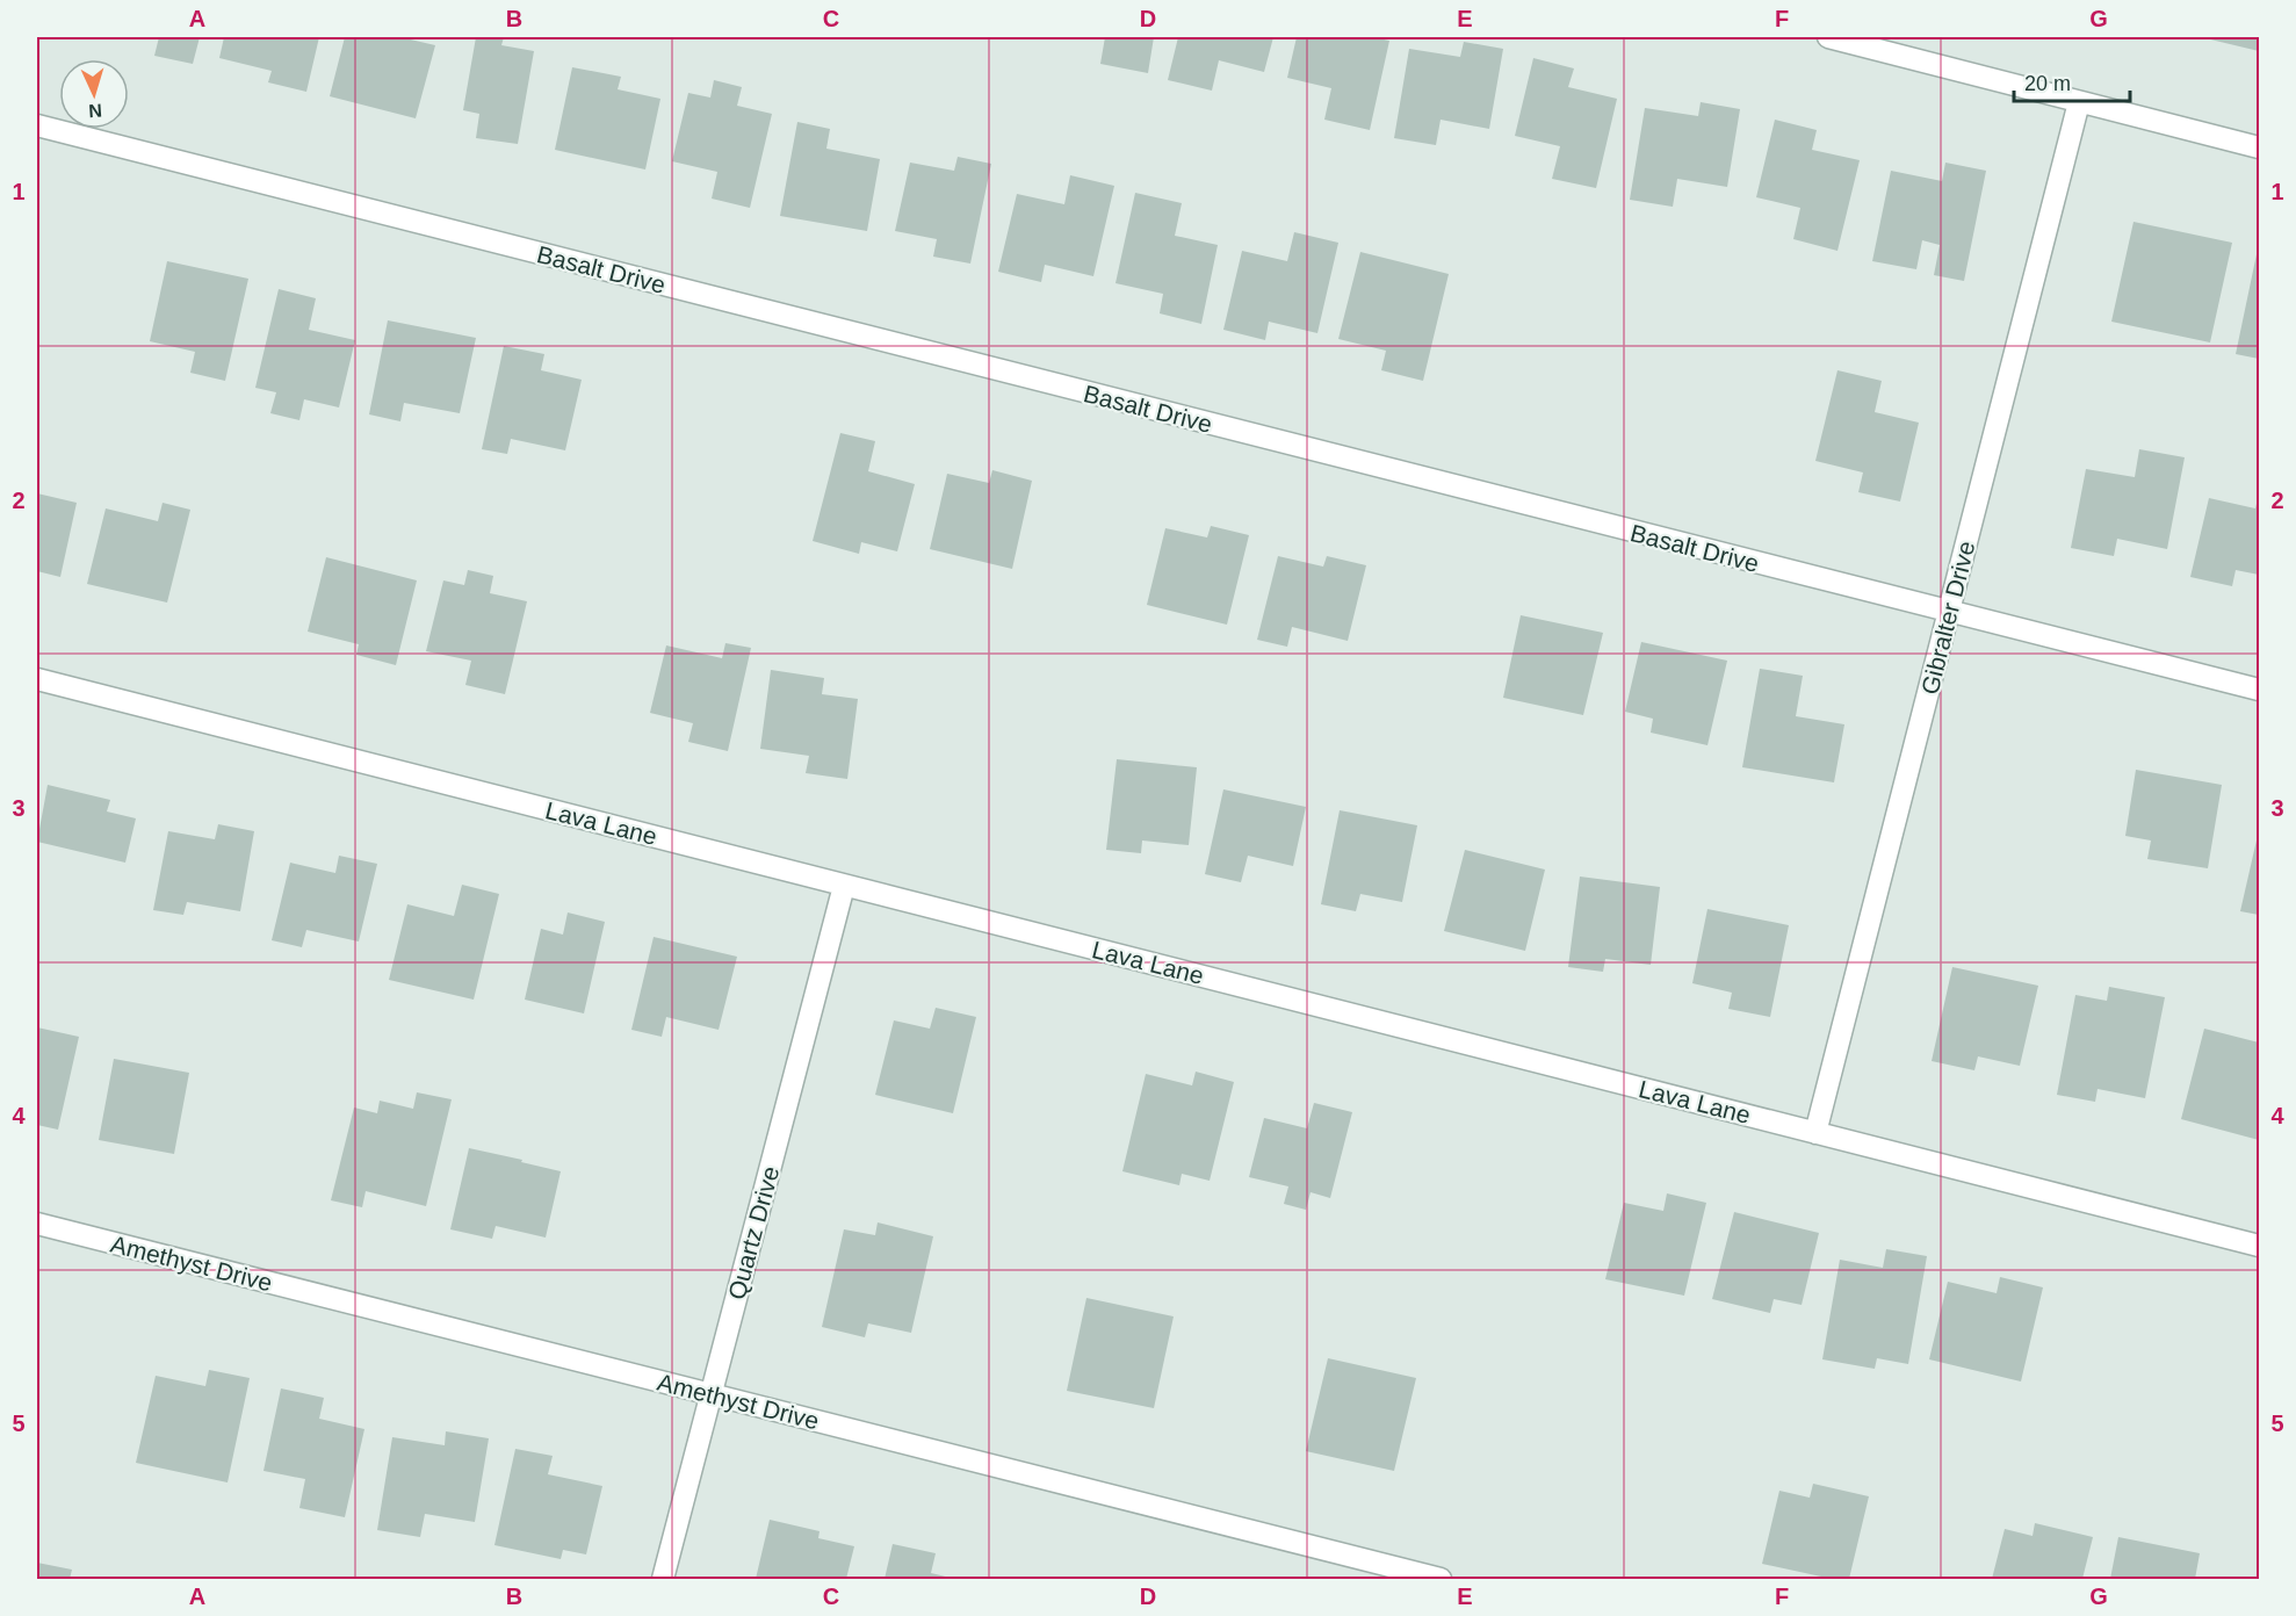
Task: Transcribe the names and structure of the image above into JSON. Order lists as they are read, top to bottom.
{
  "streets": {
    "street": [
      "Basalt Drive",
      "Gibralter Drive",
      "Lava Lane",
      "Quartz Drive",
      "Amethyst Drive"
    ]
  },
  "crossings": [
    ["Basalt Drive", "Gibralter Drive"],
    ["Gibralter Drive", "Lava Lane"],
    ["Lava Lane", "Quartz Drive"],
    ["Quartz Drive", "Amethyst Drive"]
  ],
  "scale_bar": "20 m",
  "north": "bottom",
  "grid": {
    "columns": [
      "A",
      "B",
      "C",
      "D",
      "E",
      "F",
      "G"
    ],
    "rows": [
      "1",
      "2",
      "3",
      "4",
      "5"
    ]
  }
}
